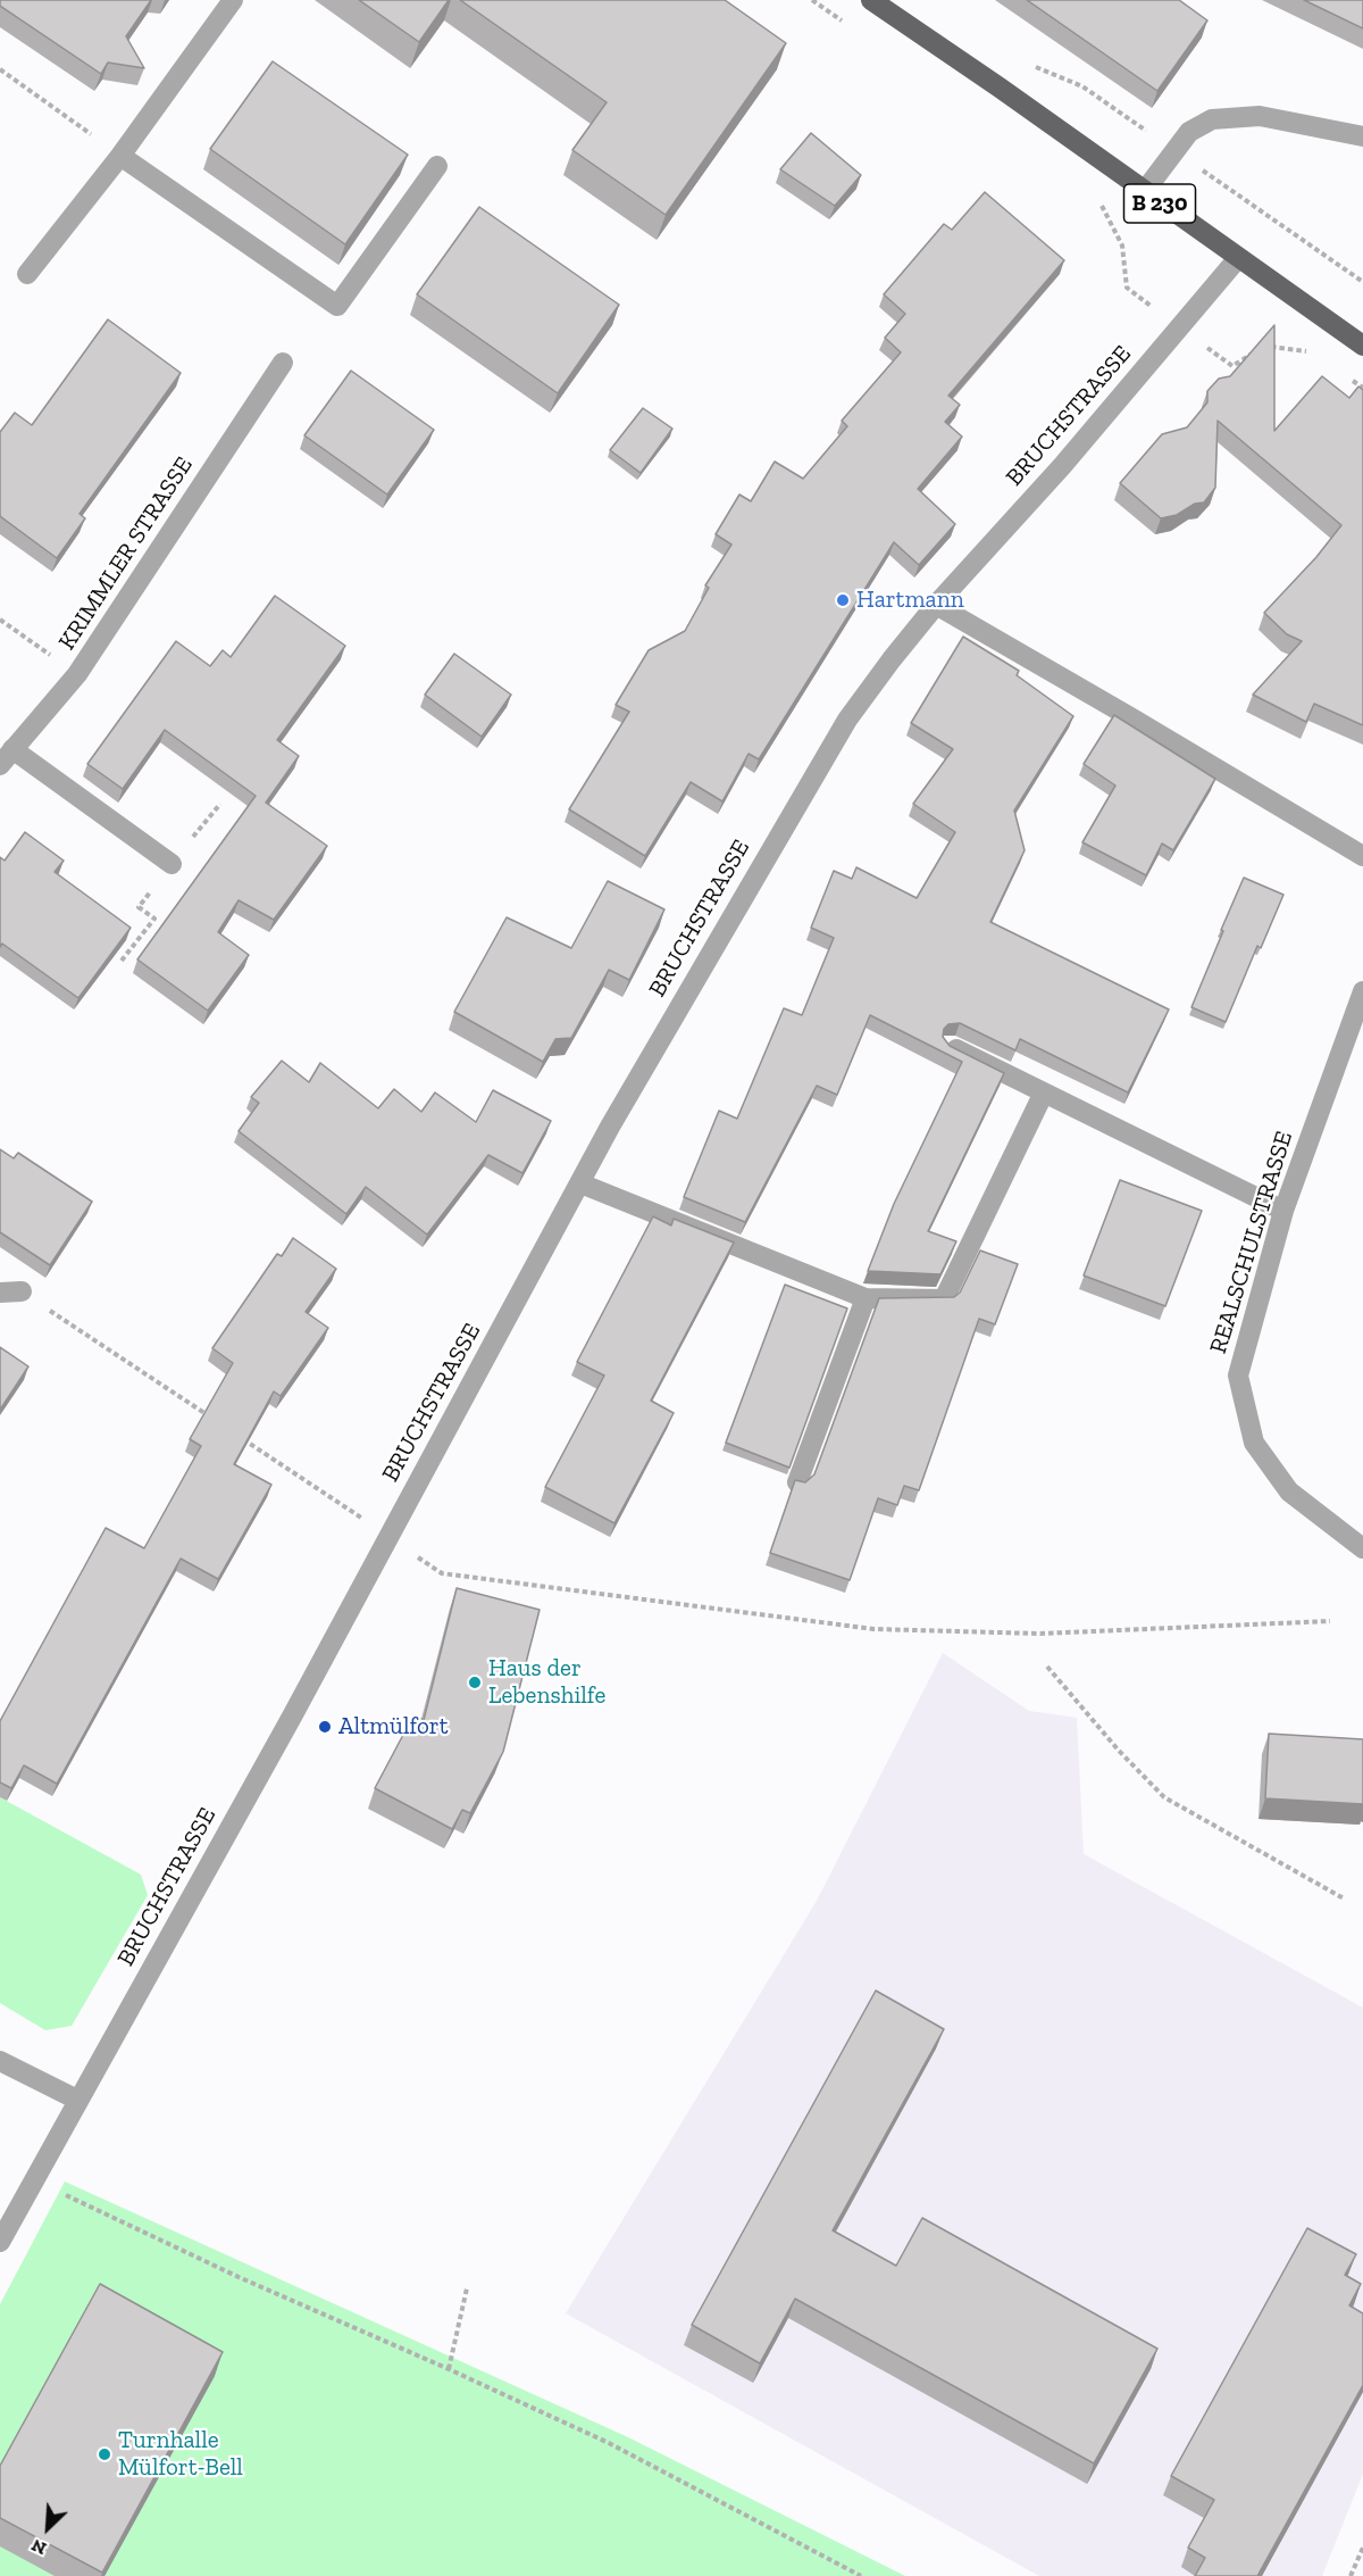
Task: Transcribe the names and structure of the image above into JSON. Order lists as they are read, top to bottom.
{
  "streets": {
    "main road": ["B 230"],
    "street": ["BRUCHSTRASSE", "KRIMMLER STRASSE", "REALSCHULSTRASSE"]
  },
  "crossings": [
    ["B 230", "BRUCHSTRASSE"]
  ],
  "places": [
    "Hartmann",
    "Haus der Lebenshilfe",
    "Altmülfort",
    "Turnhalle Mülfort-Bell"
  ],
  "north": "bottom left"
}
